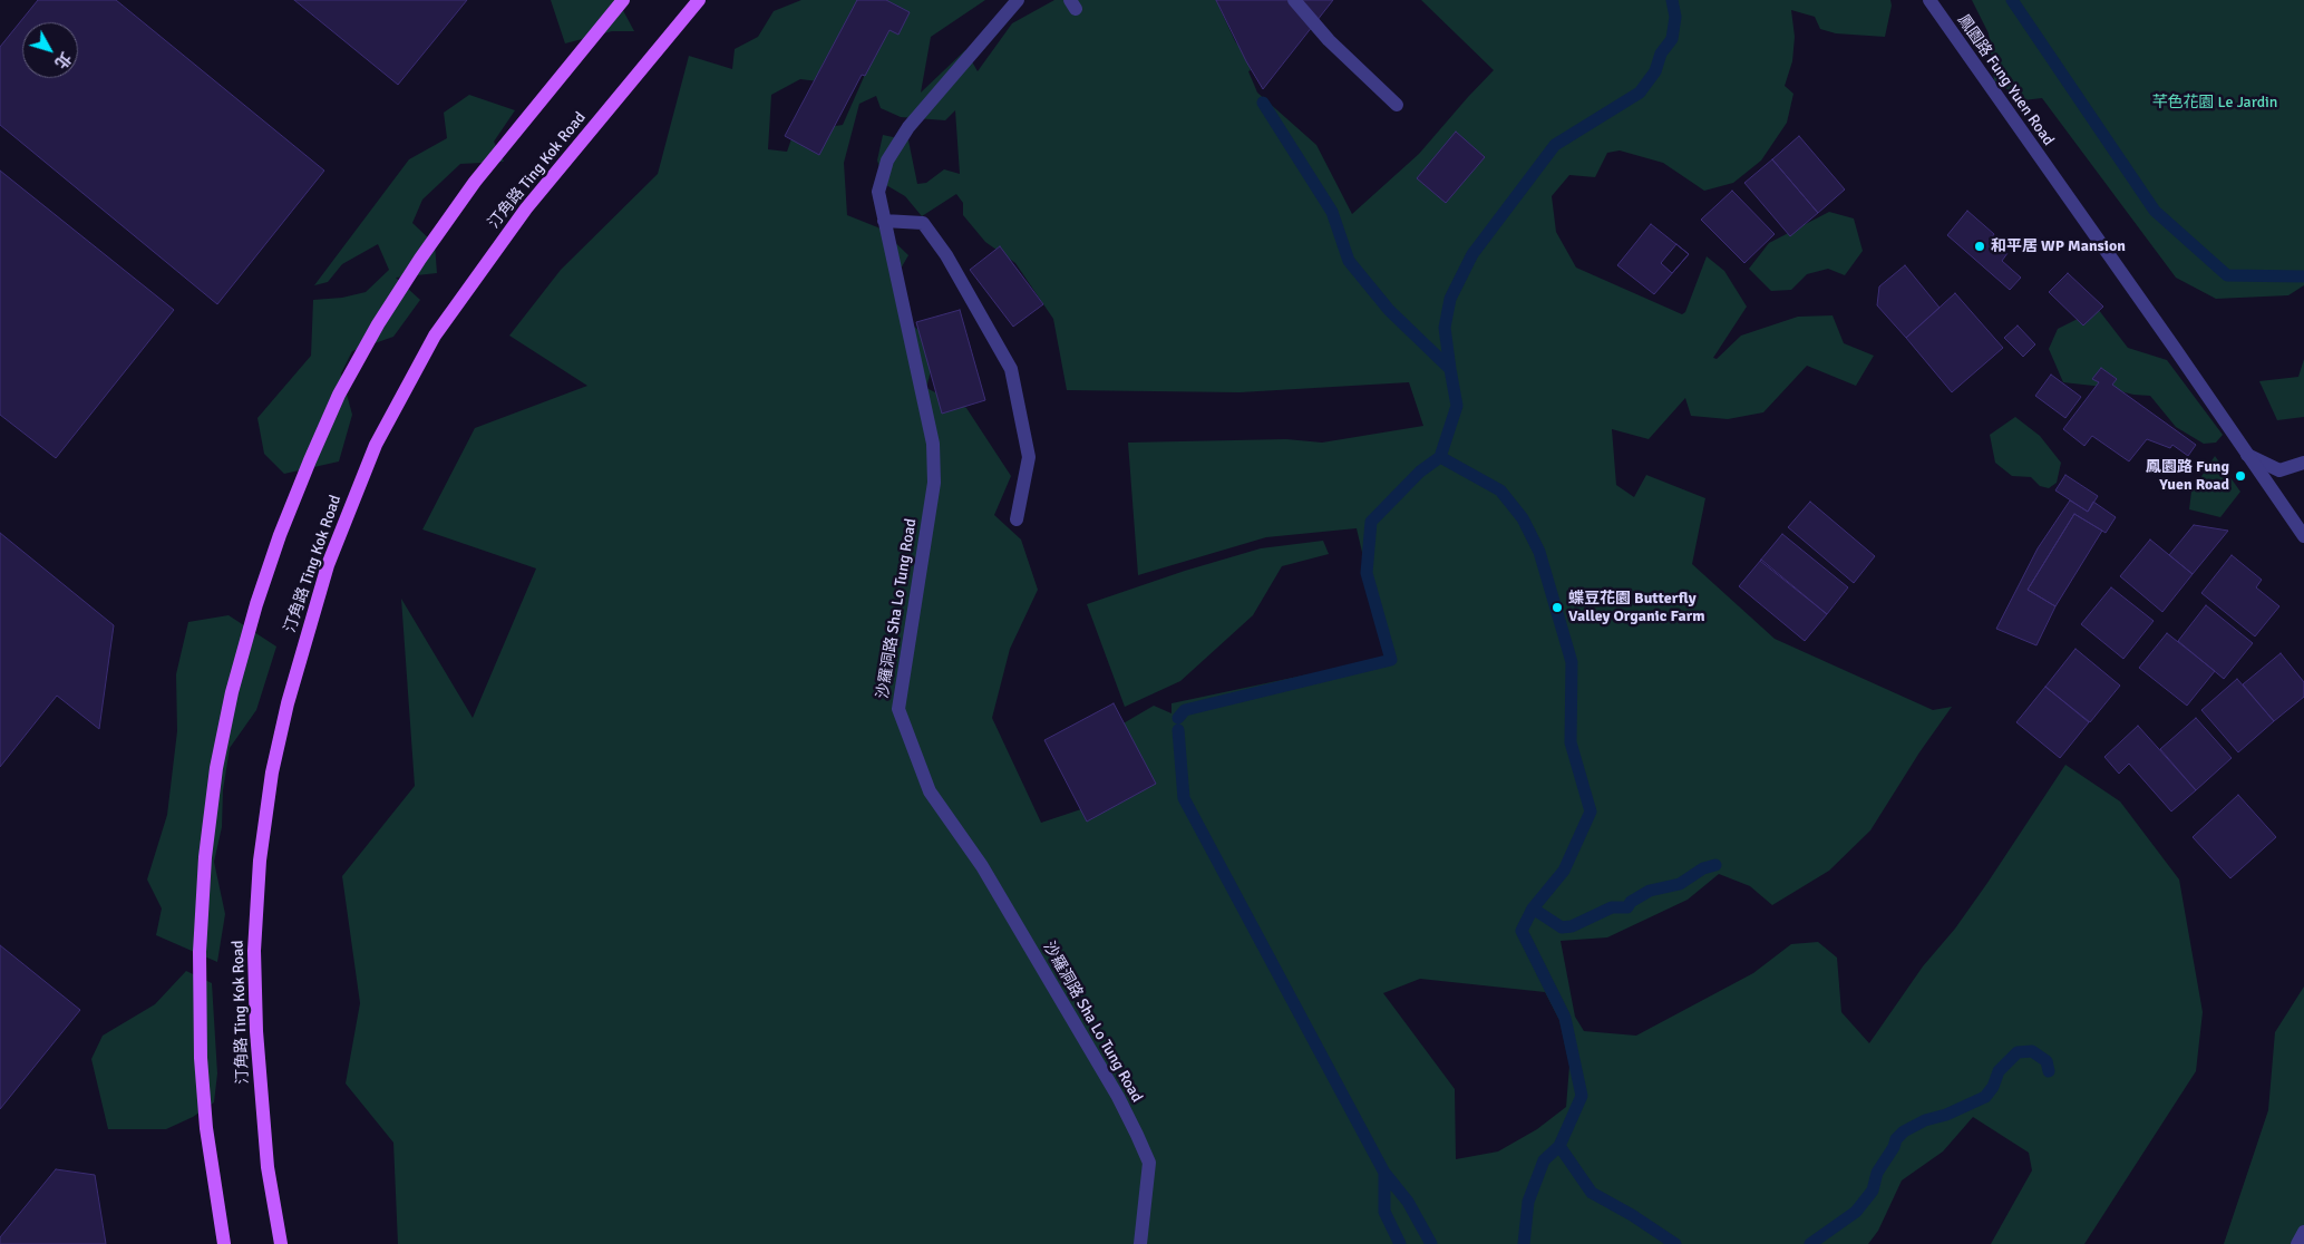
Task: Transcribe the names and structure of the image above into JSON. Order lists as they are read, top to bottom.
{
  "streets": {
    "main road": ["汀角路 Ting Kok Road"],
    "street": ["鳳園路 Fung Yuen Road", "沙羅洞路 Sha Lo Tung Road"]
  },
  "parks": ["芊色花園 Le Jardin"],
  "places": ["和平居 WP Mansion", "鳳園路 Fung Yuen Road", "蝶豆花園 Butterfly Valley Organic Farm"],
  "north": "bottom right"
}
